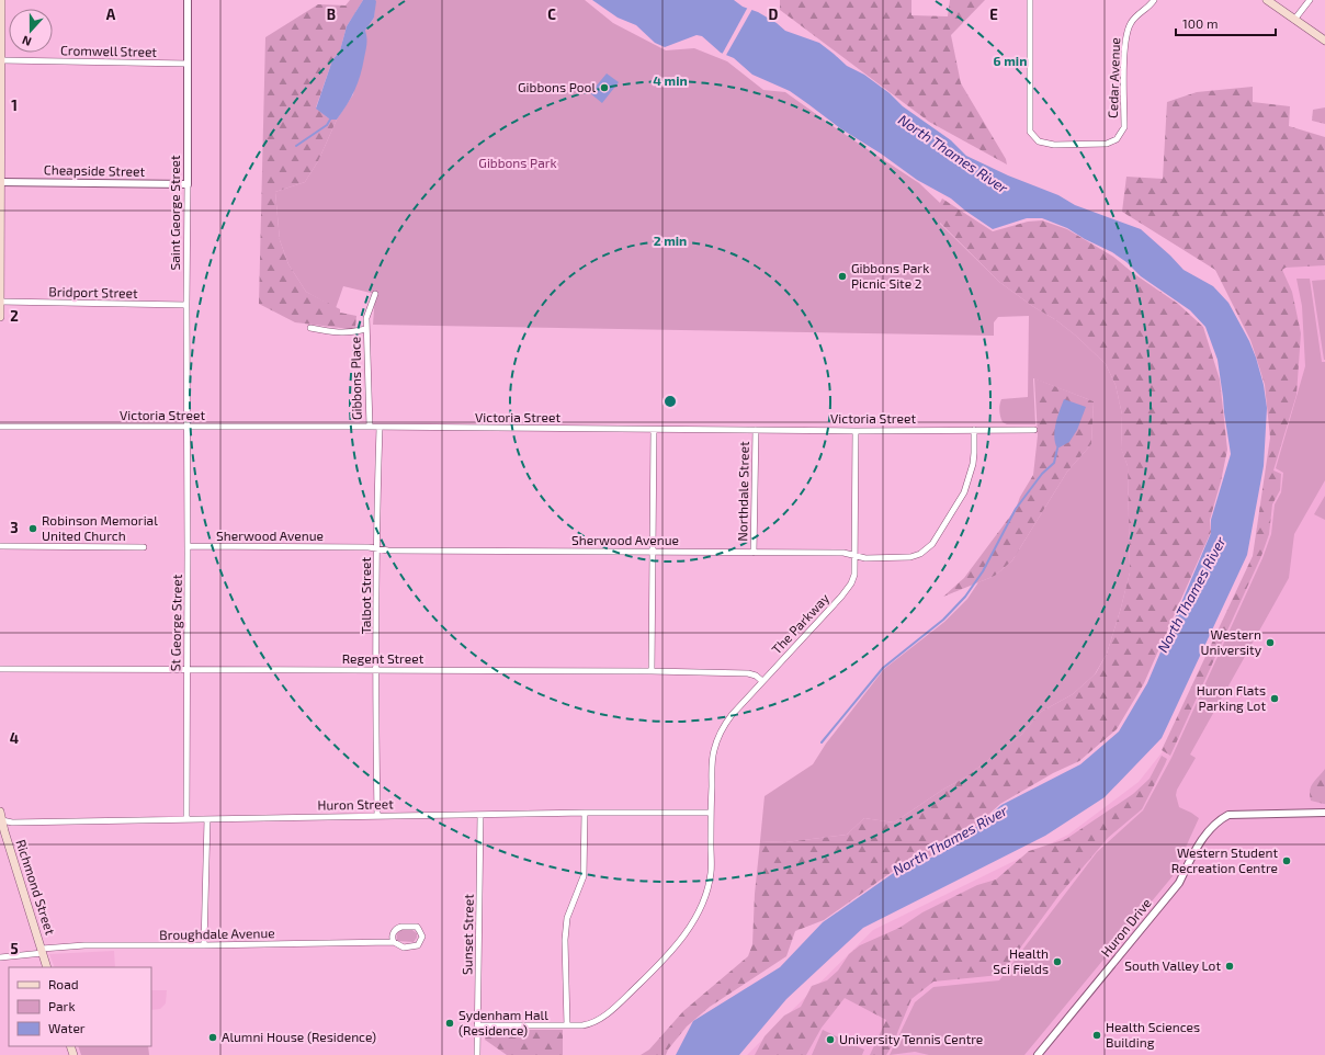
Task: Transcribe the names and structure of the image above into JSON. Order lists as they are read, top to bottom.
{
  "streets": {
    "main road": ["Richmond Street"],
    "street": [
      "Cromwell Street",
      "Cedar Avenue",
      "Cheapside Street",
      "Saint George Street",
      "Bridport Street",
      "Gibbons Place",
      "Victoria Street",
      "Northdale Street",
      "Sherwood Avenue",
      "Talbot Street",
      "St George Street",
      "The Parkway",
      "Regent Street",
      "Huron Street",
      "Huron Drive",
      "Broughdale Avenue",
      "Sunset Street"
    ]
  },
  "crossings": [
    ["Cromwell Street", "Saint George Street"],
    ["Cheapside Street", "Saint George Street"],
    ["Saint George Street", "Bridport Street"],
    ["Saint George Street", "Victoria Street"],
    ["Saint George Street", "St George Street"],
    ["Gibbons Place", "Victoria Street"],
    ["Victoria Street", "Northdale Street"],
    ["Victoria Street", "Sherwood Avenue"],
    ["Victoria Street", "Talbot Street"],
    ["Victoria Street", "St George Street"],
    ["Victoria Street", "The Parkway"],
    ["Northdale Street", "Sherwood Avenue"],
    ["Sherwood Avenue", "Talbot Street"],
    ["Sherwood Avenue", "St George Street"],
    ["Sherwood Avenue", "The Parkway"],
    ["Talbot Street", "Regent Street"],
    ["Talbot Street", "Huron Street"],
    ["St George Street", "Regent Street"],
    ["St George Street", "Huron Street"],
    ["The Parkway", "Regent Street"],
    ["The Parkway", "Huron Street"],
    ["Huron Street", "Richmond Street"],
    ["Huron Street", "Sunset Street"],
    ["Richmond Street", "Broughdale Avenue"]
  ],
  "water": ["North Thames River"],
  "parks": ["Gibbons Park"],
  "places": [
    "Gibbons Pool",
    "Gibbons Park Picnic Site 2",
    "Robinson Memorial United Church",
    "Western University",
    "Huron Flats Parking Lot",
    "Western Student Recreation Centre",
    "Health Sci Fields",
    "South Valley Lot",
    "Sydenham Hall (Residence)",
    "Health Sciences Building",
    "Alumni House (Residence)",
    "University Tennis Centre"
  ],
  "legend": ["Road", "Park", "Water"],
  "scale_bar": "100 m",
  "north": "bottom",
  "grid": {
    "columns": [
      "A",
      "B",
      "C",
      "D",
      "E"
    ],
    "rows": [
      "1",
      "2",
      "3",
      "4",
      "5"
    ]
  },
  "rings": ["6 min", "4 min", "2 min"]
}
